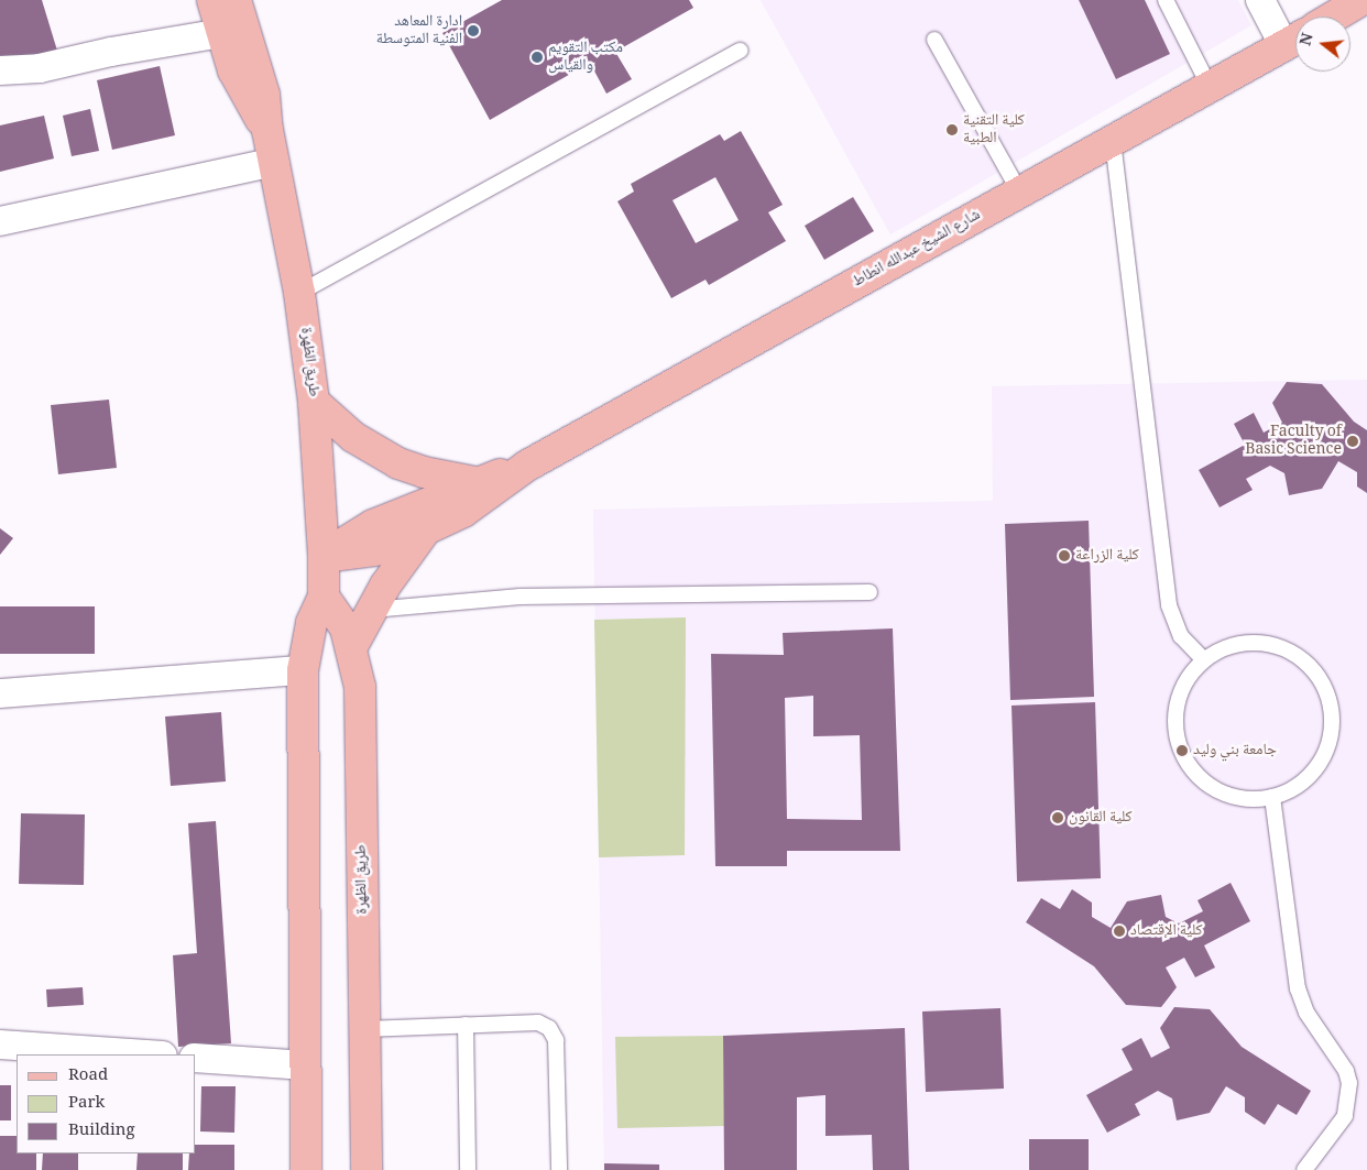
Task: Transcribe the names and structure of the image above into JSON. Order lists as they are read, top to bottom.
{
  "streets": {
    "main road": ["شارع الشيخ عبدالله انطاط", "طريق الظهرة"]
  },
  "crossings": [
    ["شارع الشيخ عبدالله انطاط", "طريق الظهرة"]
  ],
  "places": [
    "ادارة المعاهد الفنية المتوسطة",
    "مكتب التقويم والقياس",
    "كلية التقنية الطبية",
    "Faculty of Basic Science",
    "كلية الزراعة",
    "جامعة بني وليد",
    "كلية القانون",
    "كلية الإقتصاد"
  ],
  "legend": ["Road", "Park", "Building"],
  "north": "left"
}
